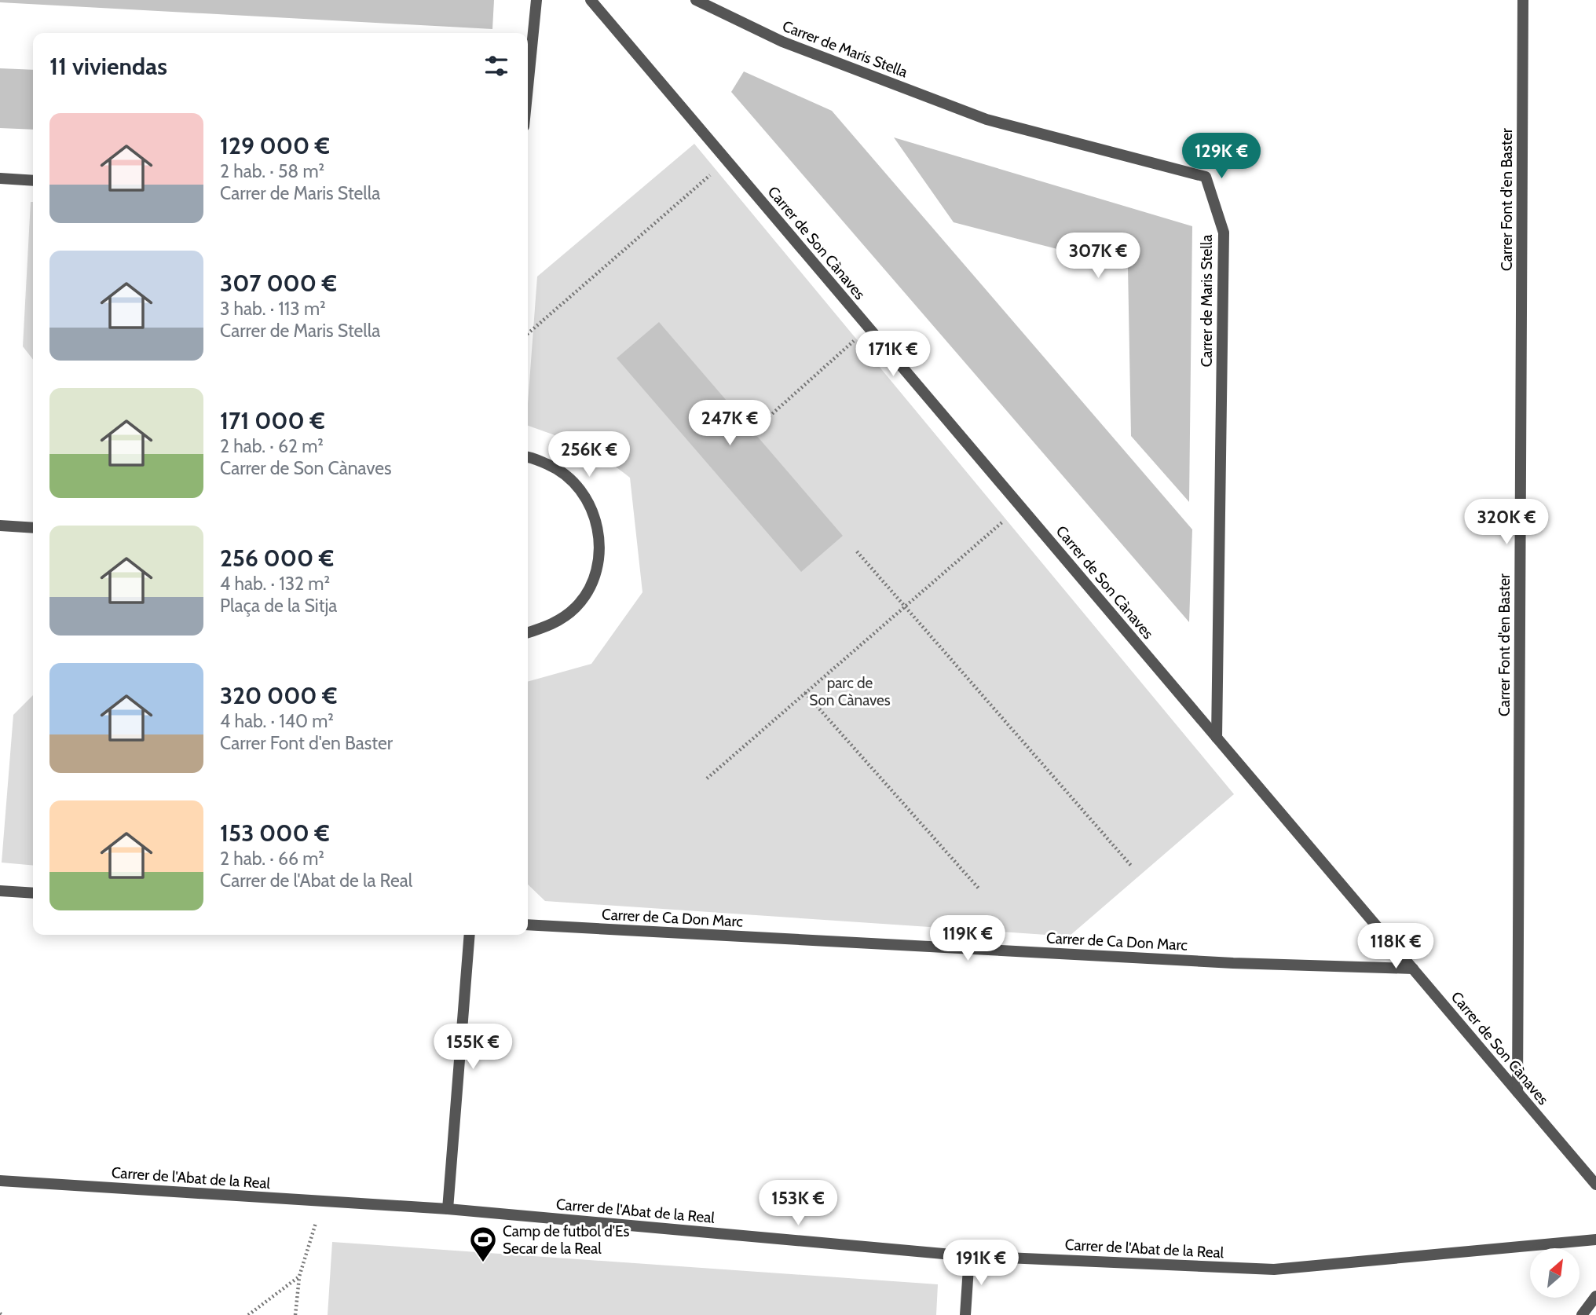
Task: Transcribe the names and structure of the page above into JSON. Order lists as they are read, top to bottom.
{
  "streets": {
    "street": [
      "Carrer de Maris Stella",
      "Carrer Font d'en Baster",
      "Carrer de Son Cànaves",
      "Carrer de Ca Don Marc",
      "Carrer de l'Abat de la Real"
    ]
  },
  "crossings": [
    ["Carrer de Maris Stella", "Carrer de Son Cànaves"],
    ["Carrer Font d'en Baster", "Carrer de Son Cànaves"],
    ["Carrer de Son Cànaves", "Carrer de Ca Don Marc"]
  ],
  "parks": ["parc de Son Cànaves"],
  "places": {
    "sports": ["Camp de futbol d'Es Secar de la Real"]
  },
  "north": "top right",
  "page": {
    "heading": "11 viviendas",
    "list": [
      {
        "name": "129 000 €",
        "note": "2 hab. · 58 m² · Carrer de Maris Stella"
      },
      {
        "name": "307 000 €",
        "note": "3 hab. · 113 m² · Carrer de Maris Stella"
      },
      {
        "name": "171 000 €",
        "note": "2 hab. · 62 m² · Carrer de Son Cànaves"
      },
      {
        "name": "256 000 €",
        "note": "4 hab. · 132 m² · Plaça de la Sitja"
      },
      {
        "name": "320 000 €",
        "note": "4 hab. · 140 m² · Carrer Font d'en Baster"
      },
      {
        "name": "153 000 €",
        "note": "2 hab. · 66 m² · Carrer de l'Abat de la Real"
      }
    ],
    "price": [
      "129K €",
      "307K €",
      "171K €",
      "247K €",
      "256K €",
      "320K €",
      "119K €",
      "118K €",
      "155K €",
      "153K €",
      "191K €"
    ]
  }
}
